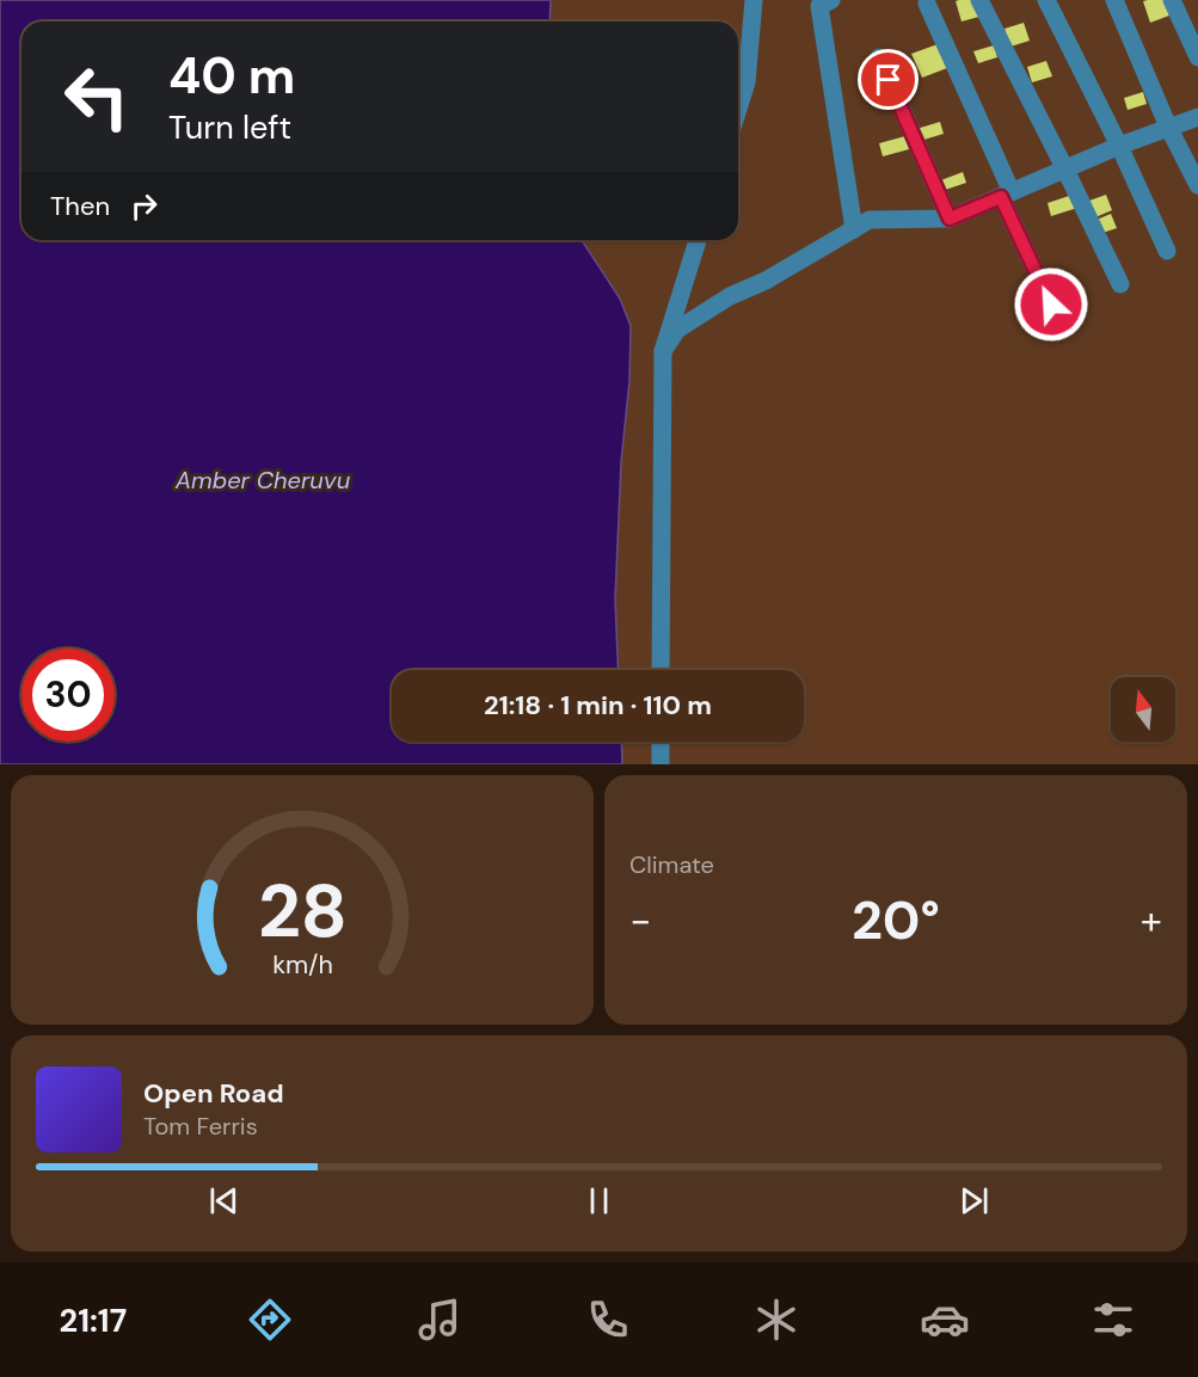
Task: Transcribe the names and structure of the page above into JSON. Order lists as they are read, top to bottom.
{
  "water": ["Amber Cheruvu"],
  "north": "top",
  "page": {
    "turn": ["40 m", "Turn left"],
    "then": "Then",
    "limit": "30",
    "trip": "21:18 · 1 min · 110 m",
    "tile": "Climate",
    "heat": ["−", "20°", "+"],
    "song": ["Open Road", "Tom Ferris"],
    "tabs": "21:17",
    "gauge": ["28", "km/h"]
  }
}
